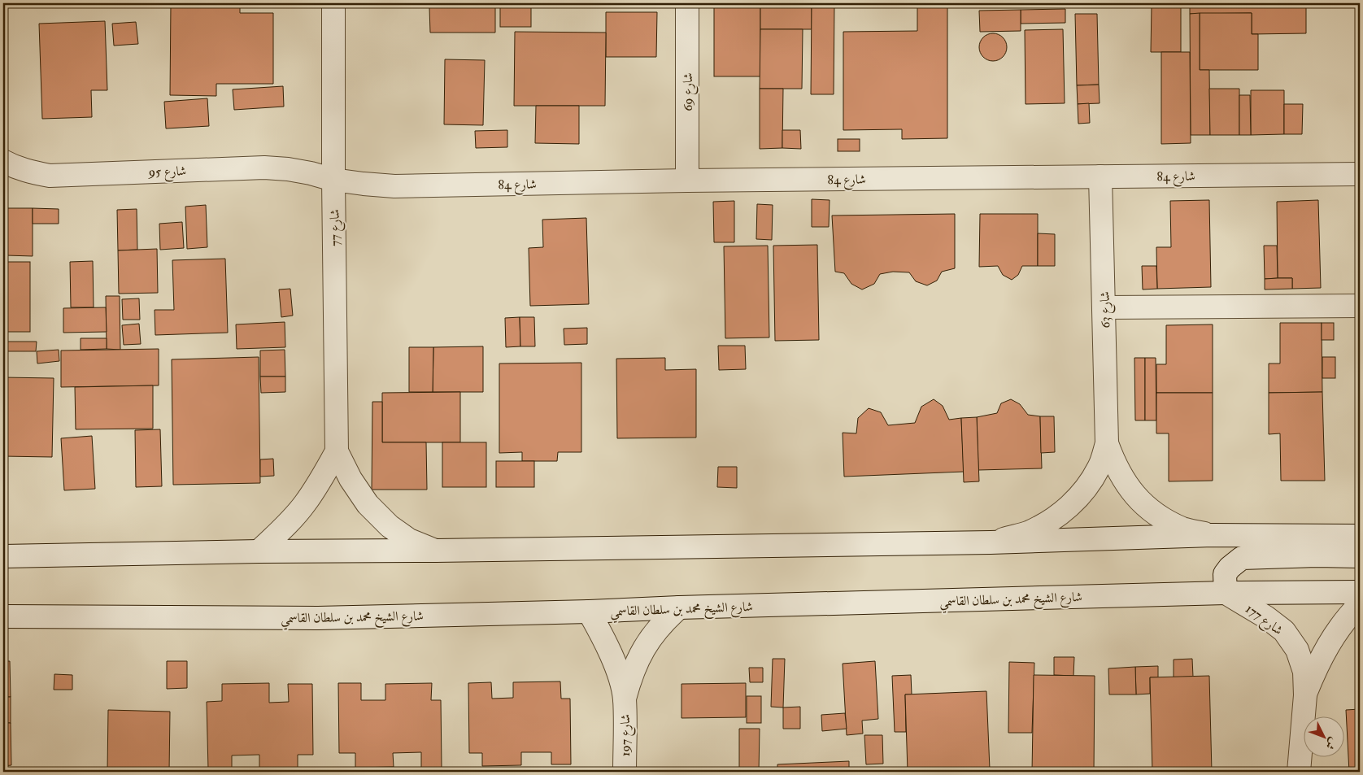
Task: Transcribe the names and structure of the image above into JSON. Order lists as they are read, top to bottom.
{
  "streets": {
    "street": [
      "شارع 69",
      "شارع 95",
      "شارع 84",
      "شارع 77",
      "شارع 63",
      "شارع الشيخ محمد بن سلطان القاسمي",
      "شارع 177",
      "شارع 197"
    ]
  },
  "crossings": [
    ["شارع 69", "شارع 84"],
    ["شارع 95", "شارع 84"],
    ["شارع 95", "شارع 77"],
    ["شارع 84", "شارع 77"],
    ["شارع 84", "شارع 63"],
    ["شارع الشيخ محمد بن سلطان القاسمي", "شارع 177"]
  ],
  "north": "bottom right"
}
